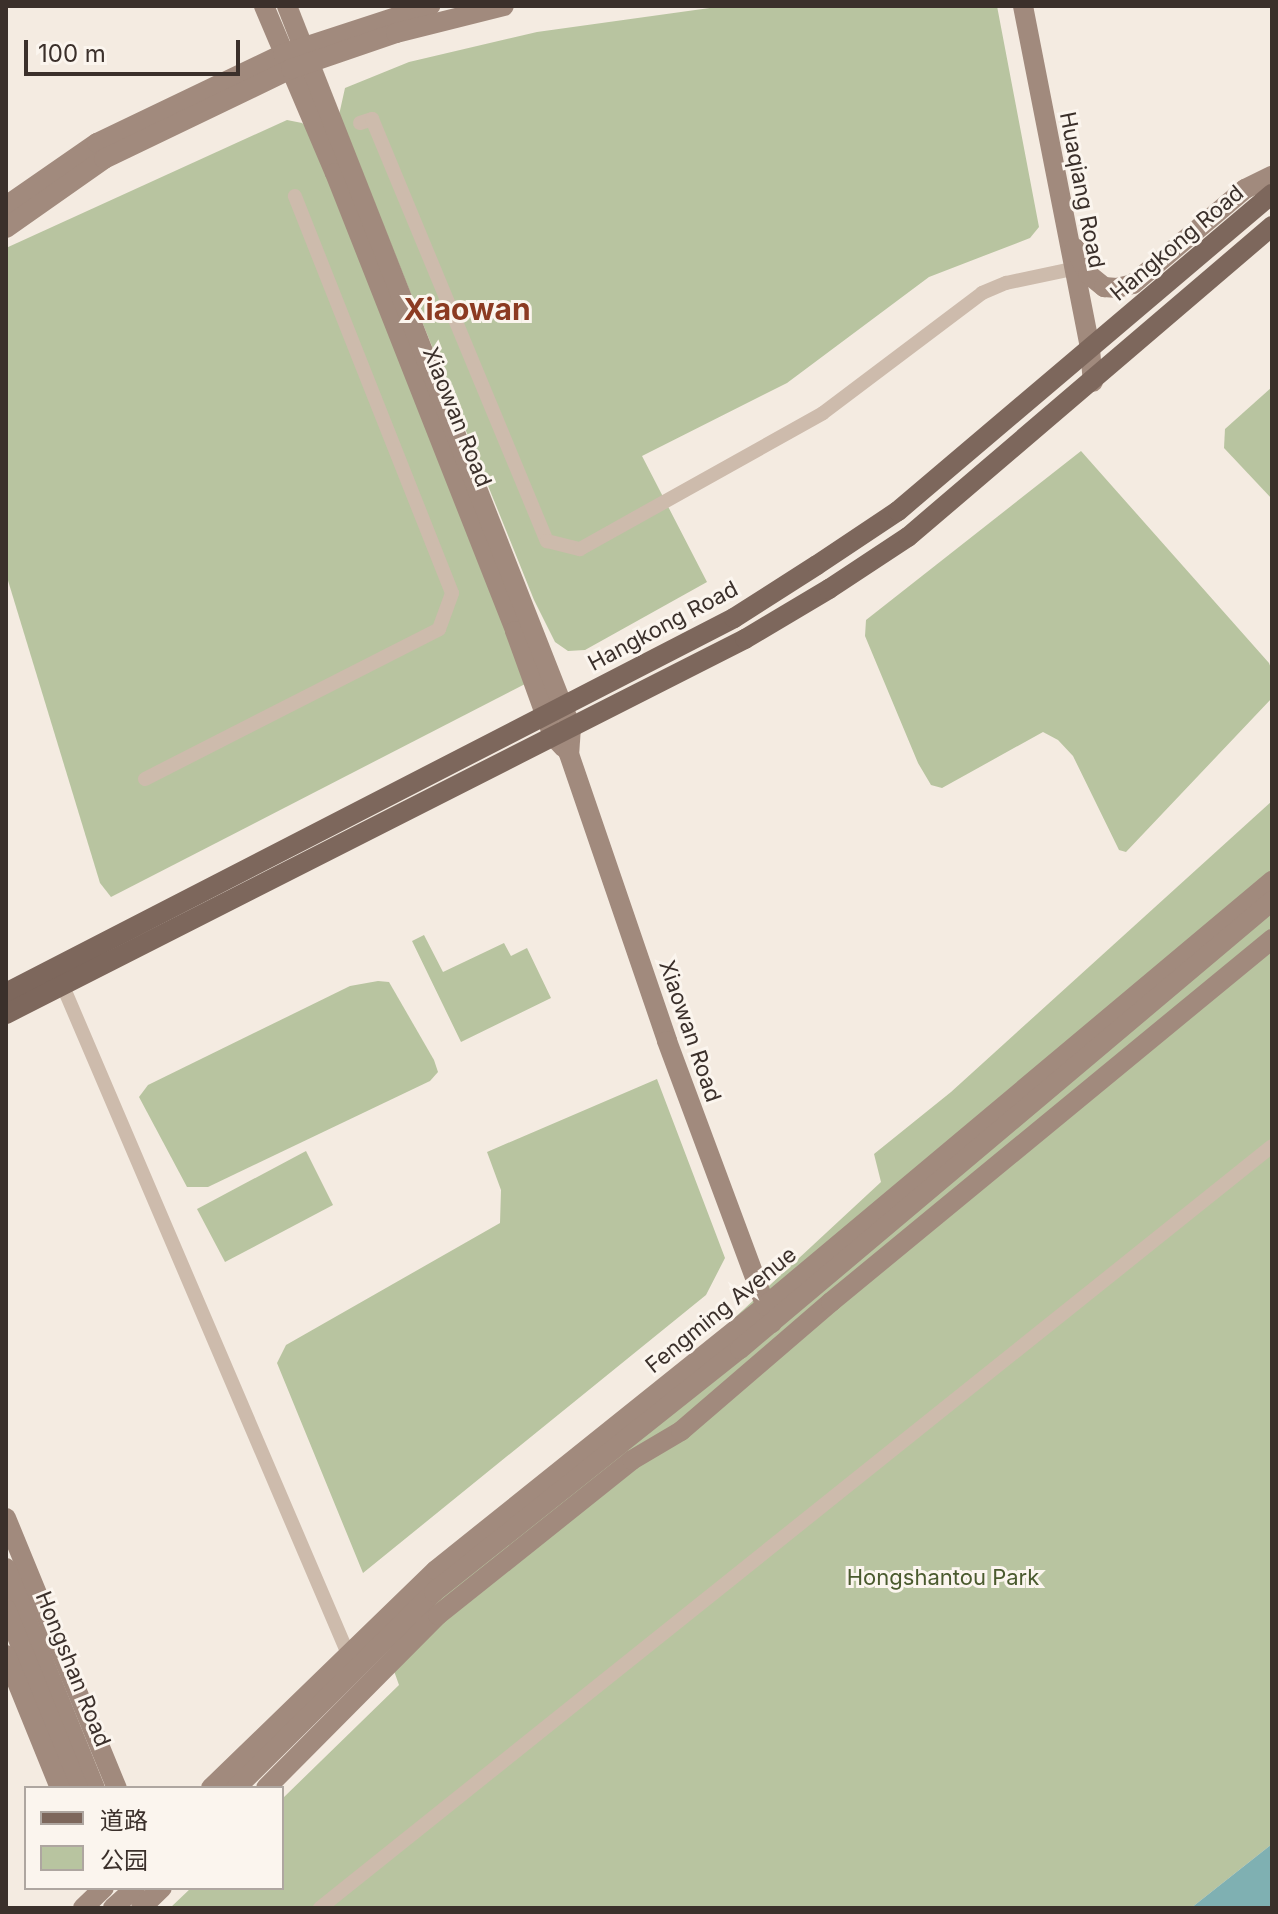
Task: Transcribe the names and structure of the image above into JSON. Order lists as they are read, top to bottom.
{
  "streets": {
    "main road": ["Hangkong Road"],
    "street": [
      "Huaqiang Road",
      "Xiaowan Road",
      "Fengming Avenue",
      "Hongshan Road"
    ]
  },
  "crossings": [
    ["Huaqiang Road", "Hangkong Road"],
    ["Hangkong Road", "Xiaowan Road"],
    ["Xiaowan Road", "Fengming Avenue"]
  ],
  "districts": ["Xiaowan"],
  "parks": ["Hongshantou Park"],
  "legend": ["道路", "公园"],
  "scale_bar": "100 m"
}
